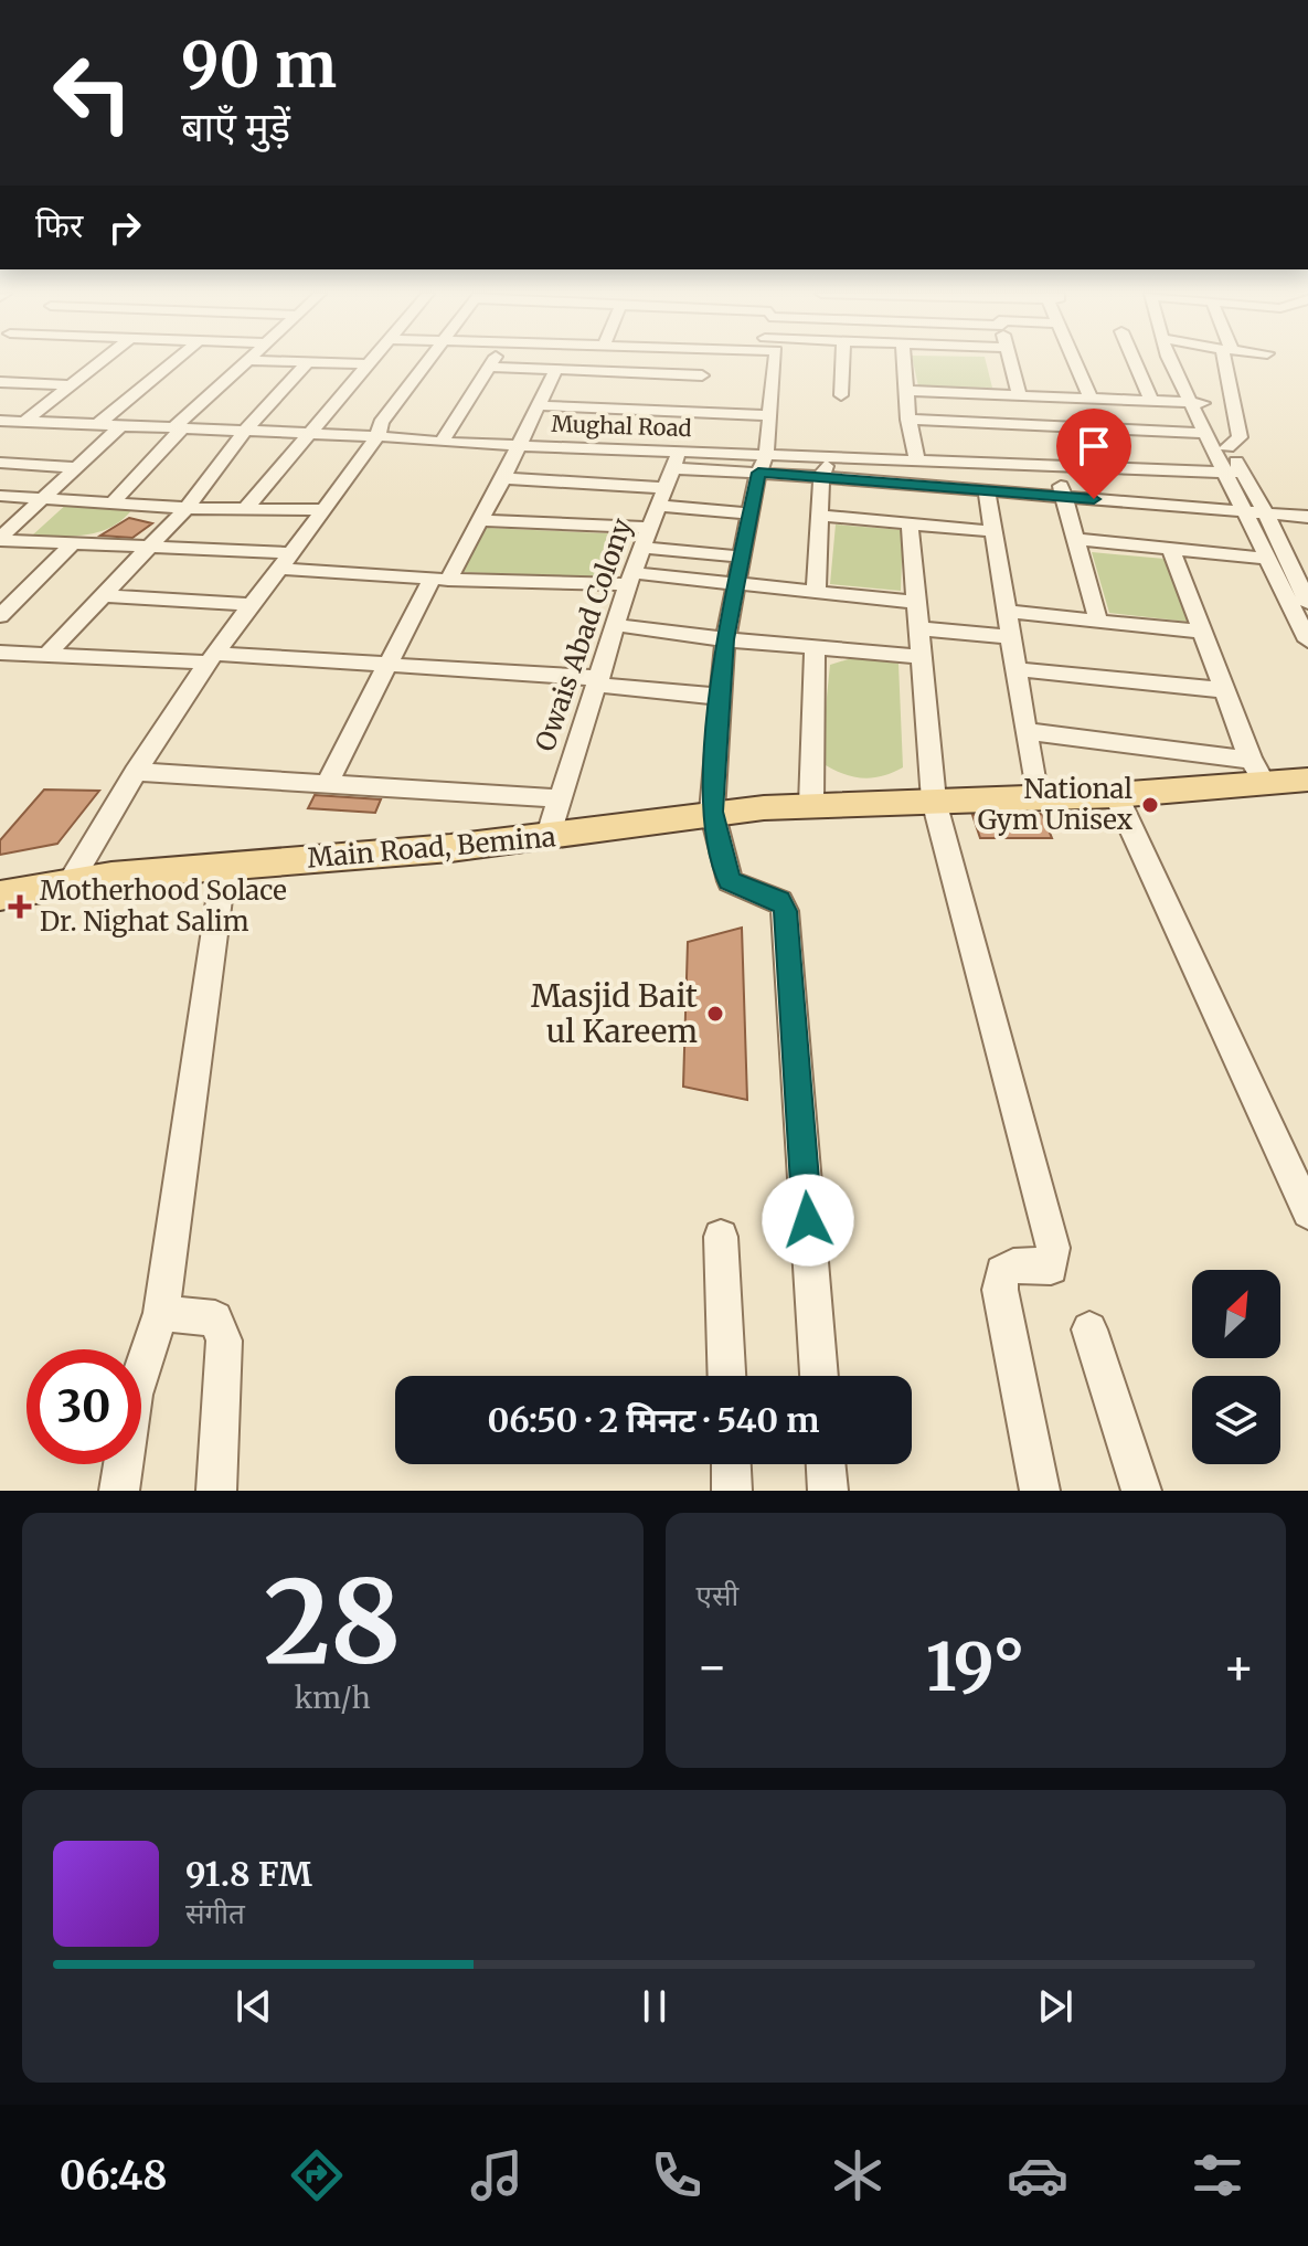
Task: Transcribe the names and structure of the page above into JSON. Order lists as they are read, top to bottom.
{
  "streets": {
    "main road": ["Main Road, Bemina"],
    "street": ["Mughal Road", "Owais Abad Colony"]
  },
  "crossings": [
    ["Mughal Road", "Owais Abad Colony"],
    ["Owais Abad Colony", "Main Road, Bemina"]
  ],
  "places": {
    "other": ["National Gym Unisex", "Masjid Bait ul Kareem"],
    "health": ["Motherhood Solace Dr. Nighat Salim"]
  },
  "north": "top right",
  "page": {
    "turn": ["90 m", "बाएँ मुड़ें"],
    "then": "फिर",
    "limit": "30",
    "trip": "06:50 · 2 मिनट · 540 m",
    "tile": [
      ["28", "km/h"],
      "एसी"
    ],
    "heat": ["−", "19°", "+"],
    "song": ["91.8 FM", "संगीत"],
    "tabs": "06:48"
  }
}
